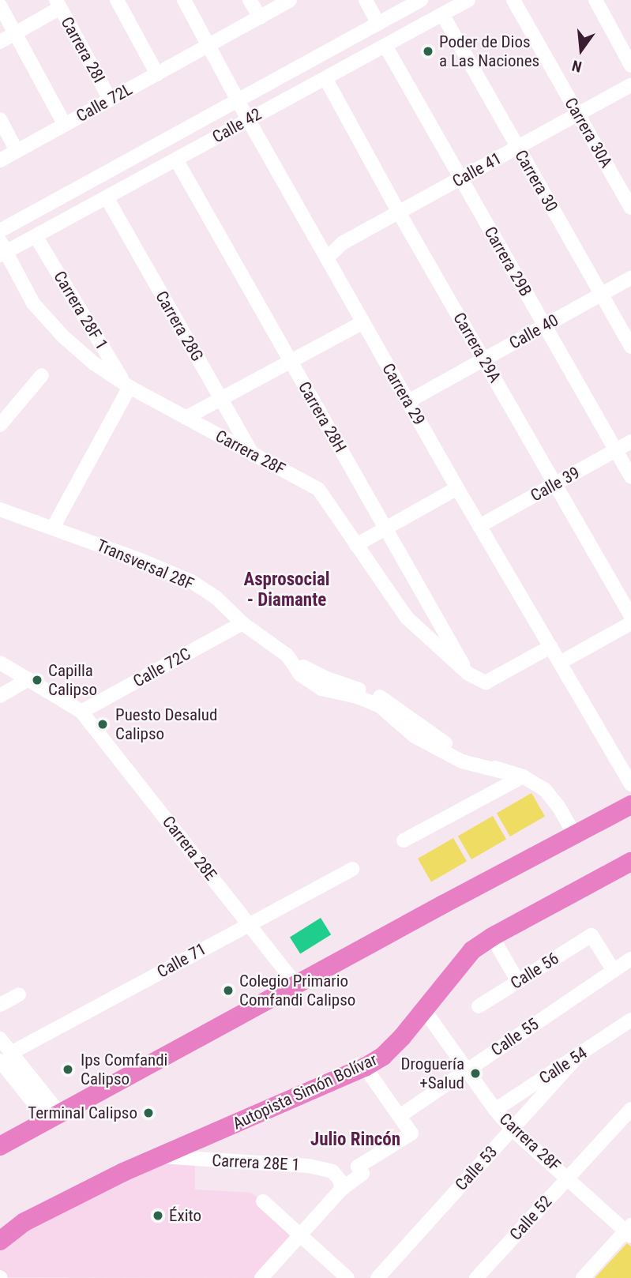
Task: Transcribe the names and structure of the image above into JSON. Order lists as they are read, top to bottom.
{
  "streets": {
    "highway": ["Autopista Simón Bolívar"],
    "street": [
      "Carrera 28I",
      "Calle 72L",
      "Calle 42",
      "Carrera 30A",
      "Calle 41",
      "Carrera 30",
      "Carrera 29B",
      "Carrera 28F 1",
      "Carrera 28G",
      "Calle 40",
      "Carrera 29A",
      "Carrera 29",
      "Carrera 28H",
      "Carrera 28F",
      "Calle 39",
      "Transversal 28F",
      "Calle 72C",
      "Carrera 28E",
      "Calle 71",
      "Calle 56",
      "Calle 55",
      "Calle 54",
      "Carrera 28E 1",
      "Calle 53",
      "Calle 52"
    ]
  },
  "crossings": [
    ["Carrera 28I", "Calle 72L"],
    ["Calle 72L", "Carrera 29"],
    ["Calle 42", "Carrera 30"],
    ["Calle 42", "Carrera 29B"],
    ["Calle 42", "Carrera 28F 1"],
    ["Calle 42", "Carrera 28G"],
    ["Calle 42", "Carrera 29A"],
    ["Calle 42", "Carrera 29"],
    ["Calle 42", "Carrera 28H"],
    ["Calle 42", "Carrera 28F"],
    ["Carrera 30A", "Calle 41"],
    ["Calle 41", "Carrera 30"],
    ["Calle 41", "Carrera 29B"],
    ["Calle 41", "Carrera 29A"],
    ["Calle 41", "Carrera 29"],
    ["Carrera 30", "Calle 40"],
    ["Carrera 29B", "Calle 40"],
    ["Carrera 29B", "Calle 39"],
    ["Carrera 28F 1", "Carrera 28F"],
    ["Carrera 28G", "Carrera 28F"],
    ["Calle 40", "Carrera 29A"],
    ["Calle 40", "Carrera 29"],
    ["Carrera 29A", "Calle 39"],
    ["Carrera 29", "Carrera 28F"],
    ["Carrera 29", "Calle 39"],
    ["Carrera 28H", "Carrera 28F"],
    ["Carrera 28F", "Calle 55"],
    ["Carrera 28F", "Calle 54"],
    ["Carrera 28F", "Autopista Simón Bolívar"],
    ["Carrera 28F", "Calle 53"],
    ["Carrera 28F", "Calle 52"],
    ["Transversal 28F", "Calle 72C"],
    ["Calle 72C", "Carrera 28E"],
    ["Carrera 28E", "Calle 71"],
    ["Calle 56", "Calle 55"],
    ["Calle 54", "Calle 53"],
    ["Autopista Simón Bolívar", "Carrera 28E 1"]
  ],
  "districts": ["Asprosocial - Diamante", "Julio Rincón"],
  "places": [
    "Poder de Dios a Las Naciones",
    "Capilla Calipso",
    "Puesto Desalud Calipso",
    "Colegio Primario Comfandi Calipso",
    "Ips Comfandi Calipso",
    "Droguería +Salud",
    "Terminal Calipso",
    "Éxito"
  ],
  "north": "bottom"
}
